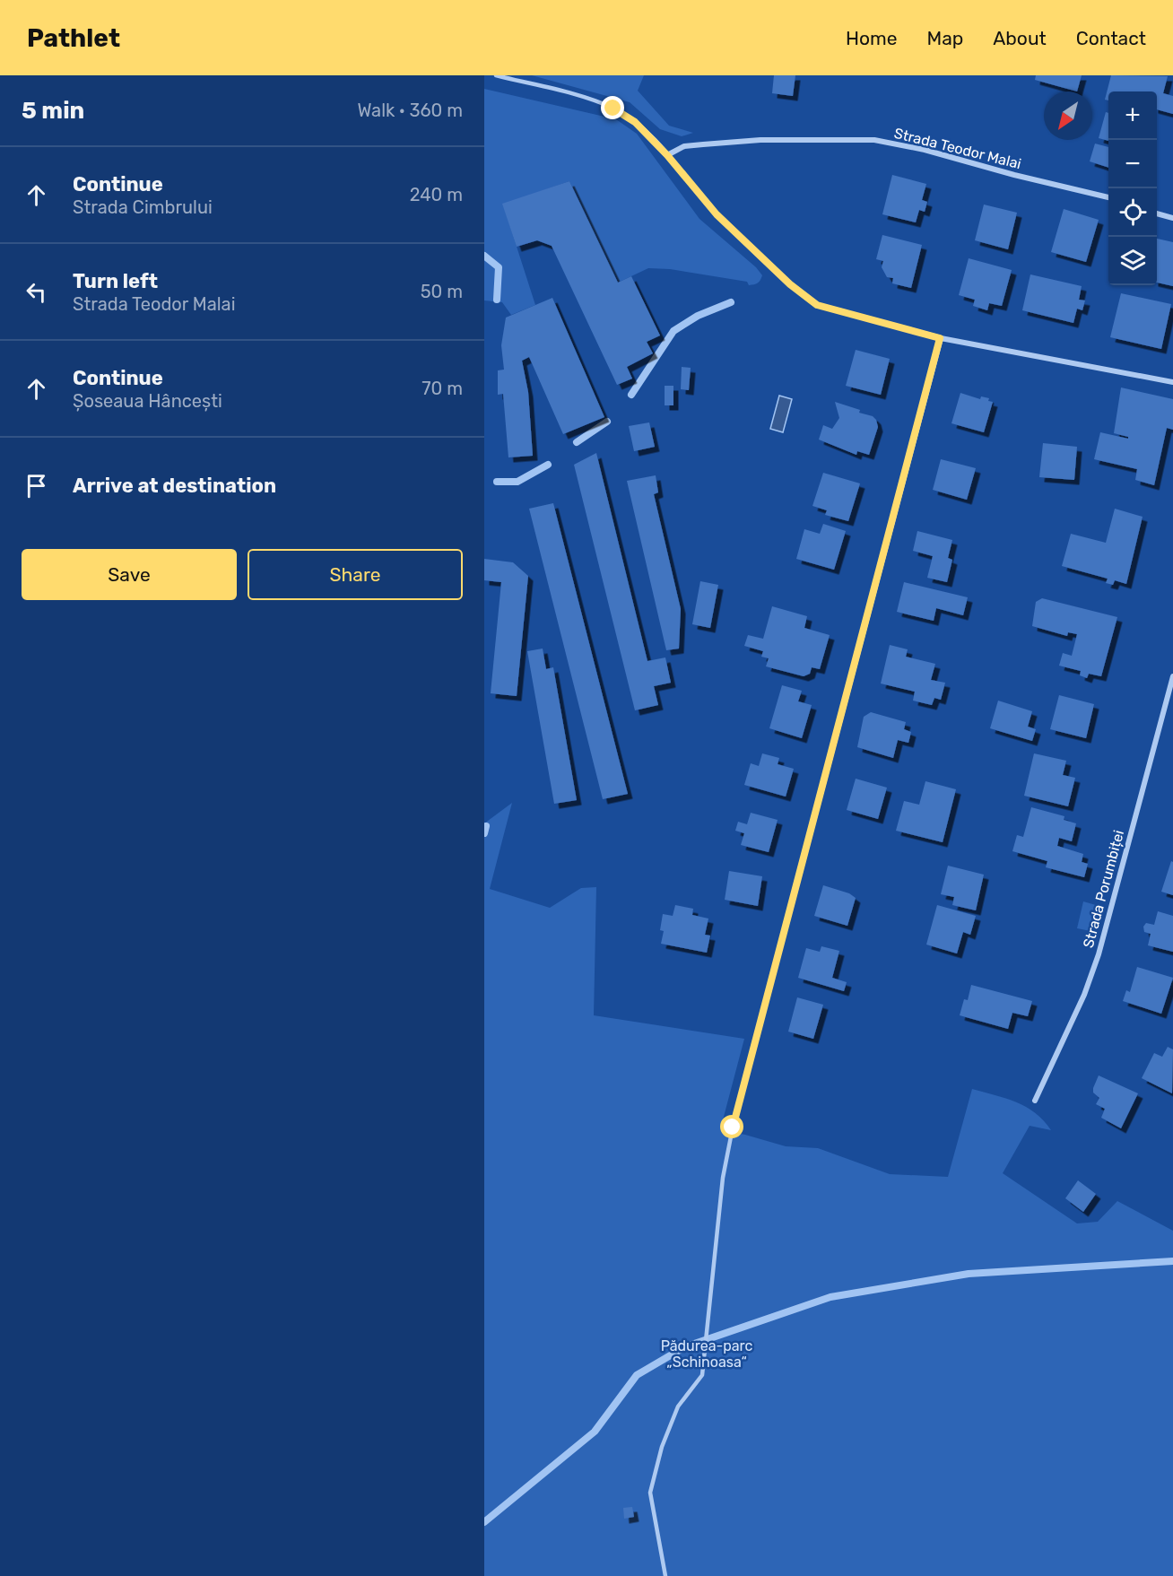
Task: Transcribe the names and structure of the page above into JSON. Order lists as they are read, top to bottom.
{
  "streets": {
    "street": ["Strada Teodor Malai", "Strada Porumbiței"]
  },
  "parks": ["Pădurea-parc „Schinoasa“"],
  "north": "bottom left",
  "page": {
    "header": "Pathlet",
    "nav": [
      "Home",
      "Map",
      "About",
      "Contact"
    ],
    "heading": ["5 min", "Walk · 360 m"],
    "map_buttons": ["+", "−"],
    "list": [
      ["Continue", "Strada Cimbrului", "240 m"],
      ["Turn left", "Strada Teodor Malai", "50 m"],
      ["Continue", "Șoseaua Hâncești", "70 m"],
      "Arrive at destination"
    ],
    "buttons": ["Save", "Share"]
  }
}
